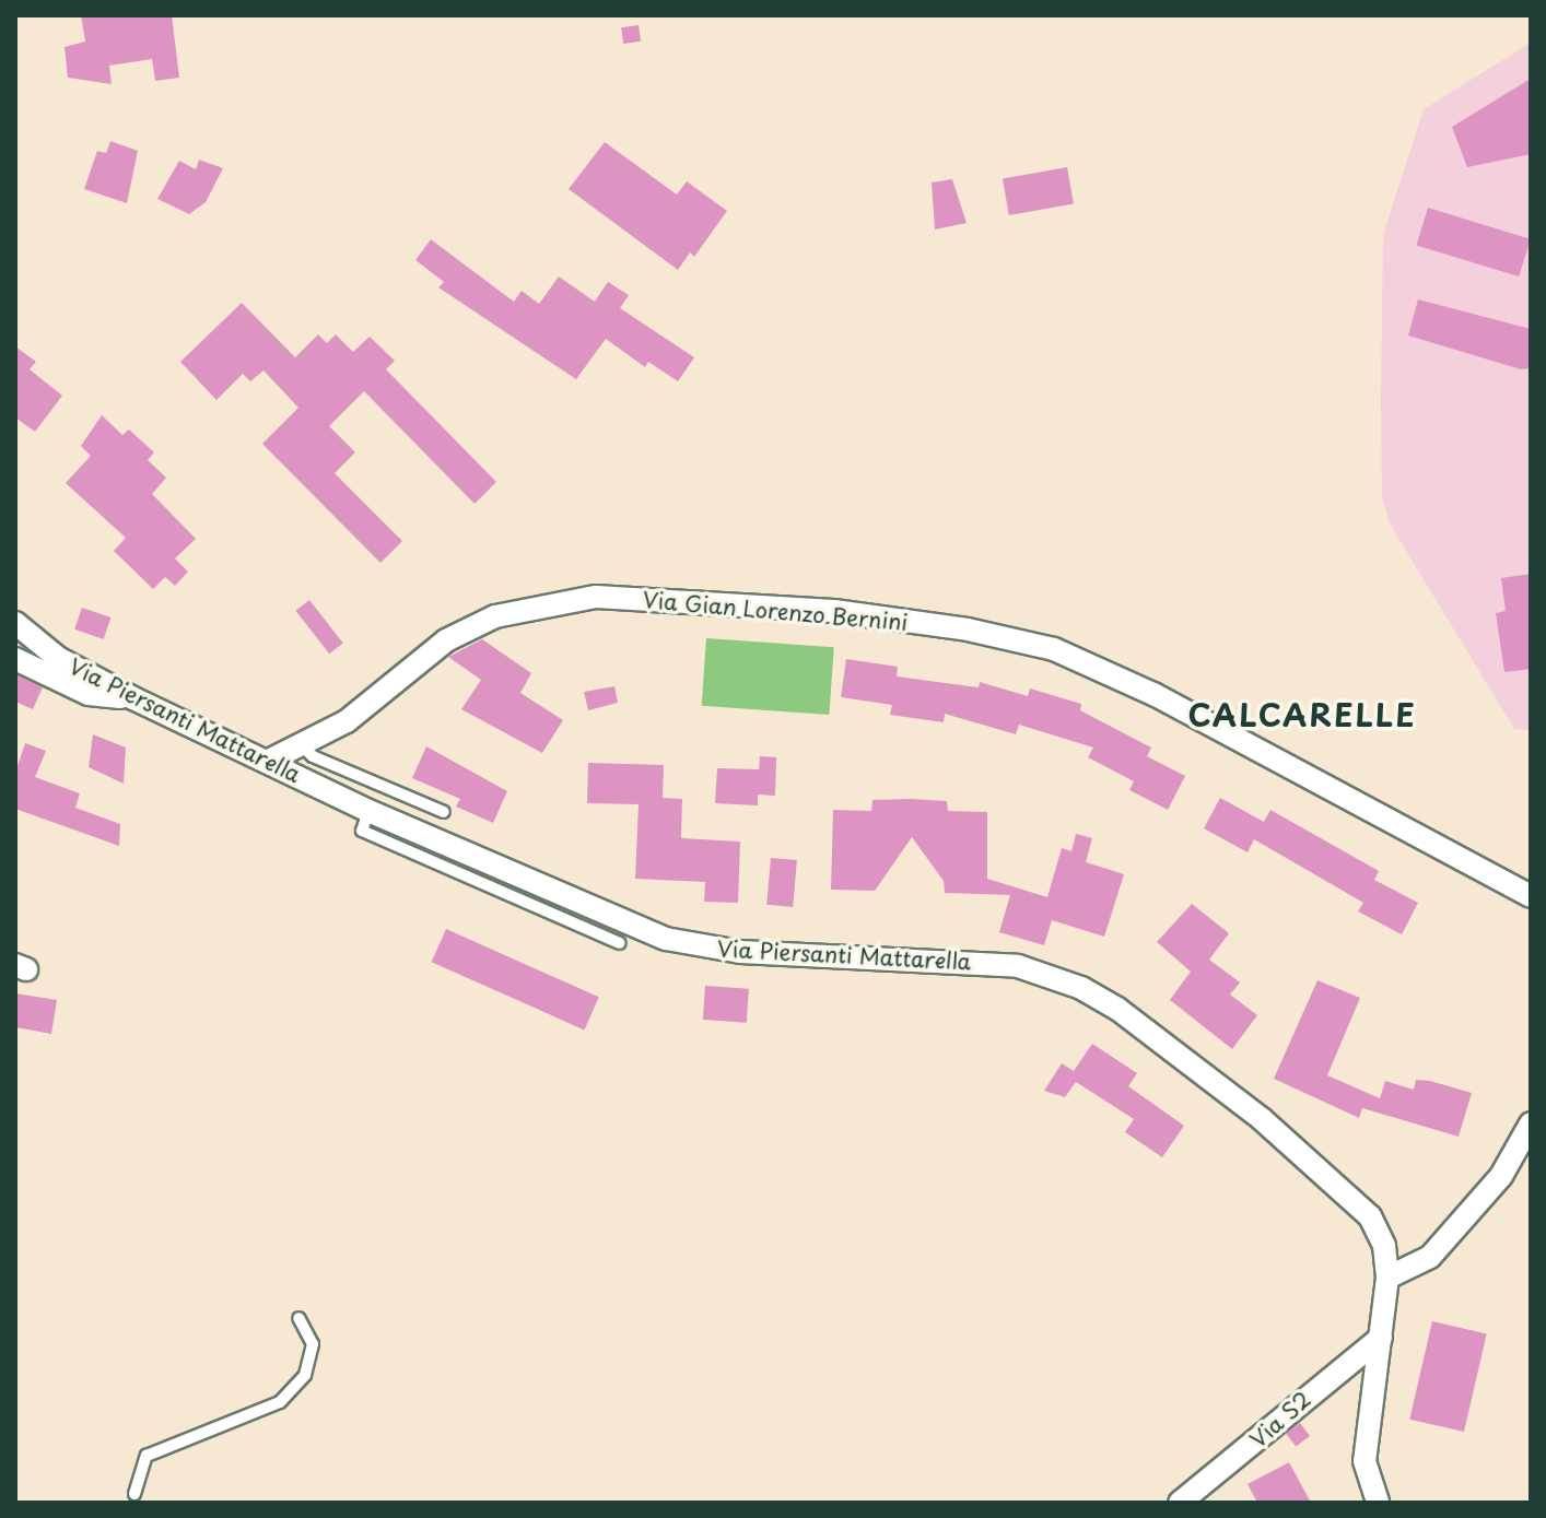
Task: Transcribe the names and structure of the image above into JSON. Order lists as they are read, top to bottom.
{
  "streets": {
    "street": ["Via Gian Lorenzo Bernini", "Via Piersanti Mattarella", "Via S2"]
  },
  "crossings": [
    ["Via Gian Lorenzo Bernini", "Via Piersanti Mattarella"],
    ["Via Piersanti Mattarella", "Via S2"]
  ],
  "districts": ["CALCARELLE"]
}
